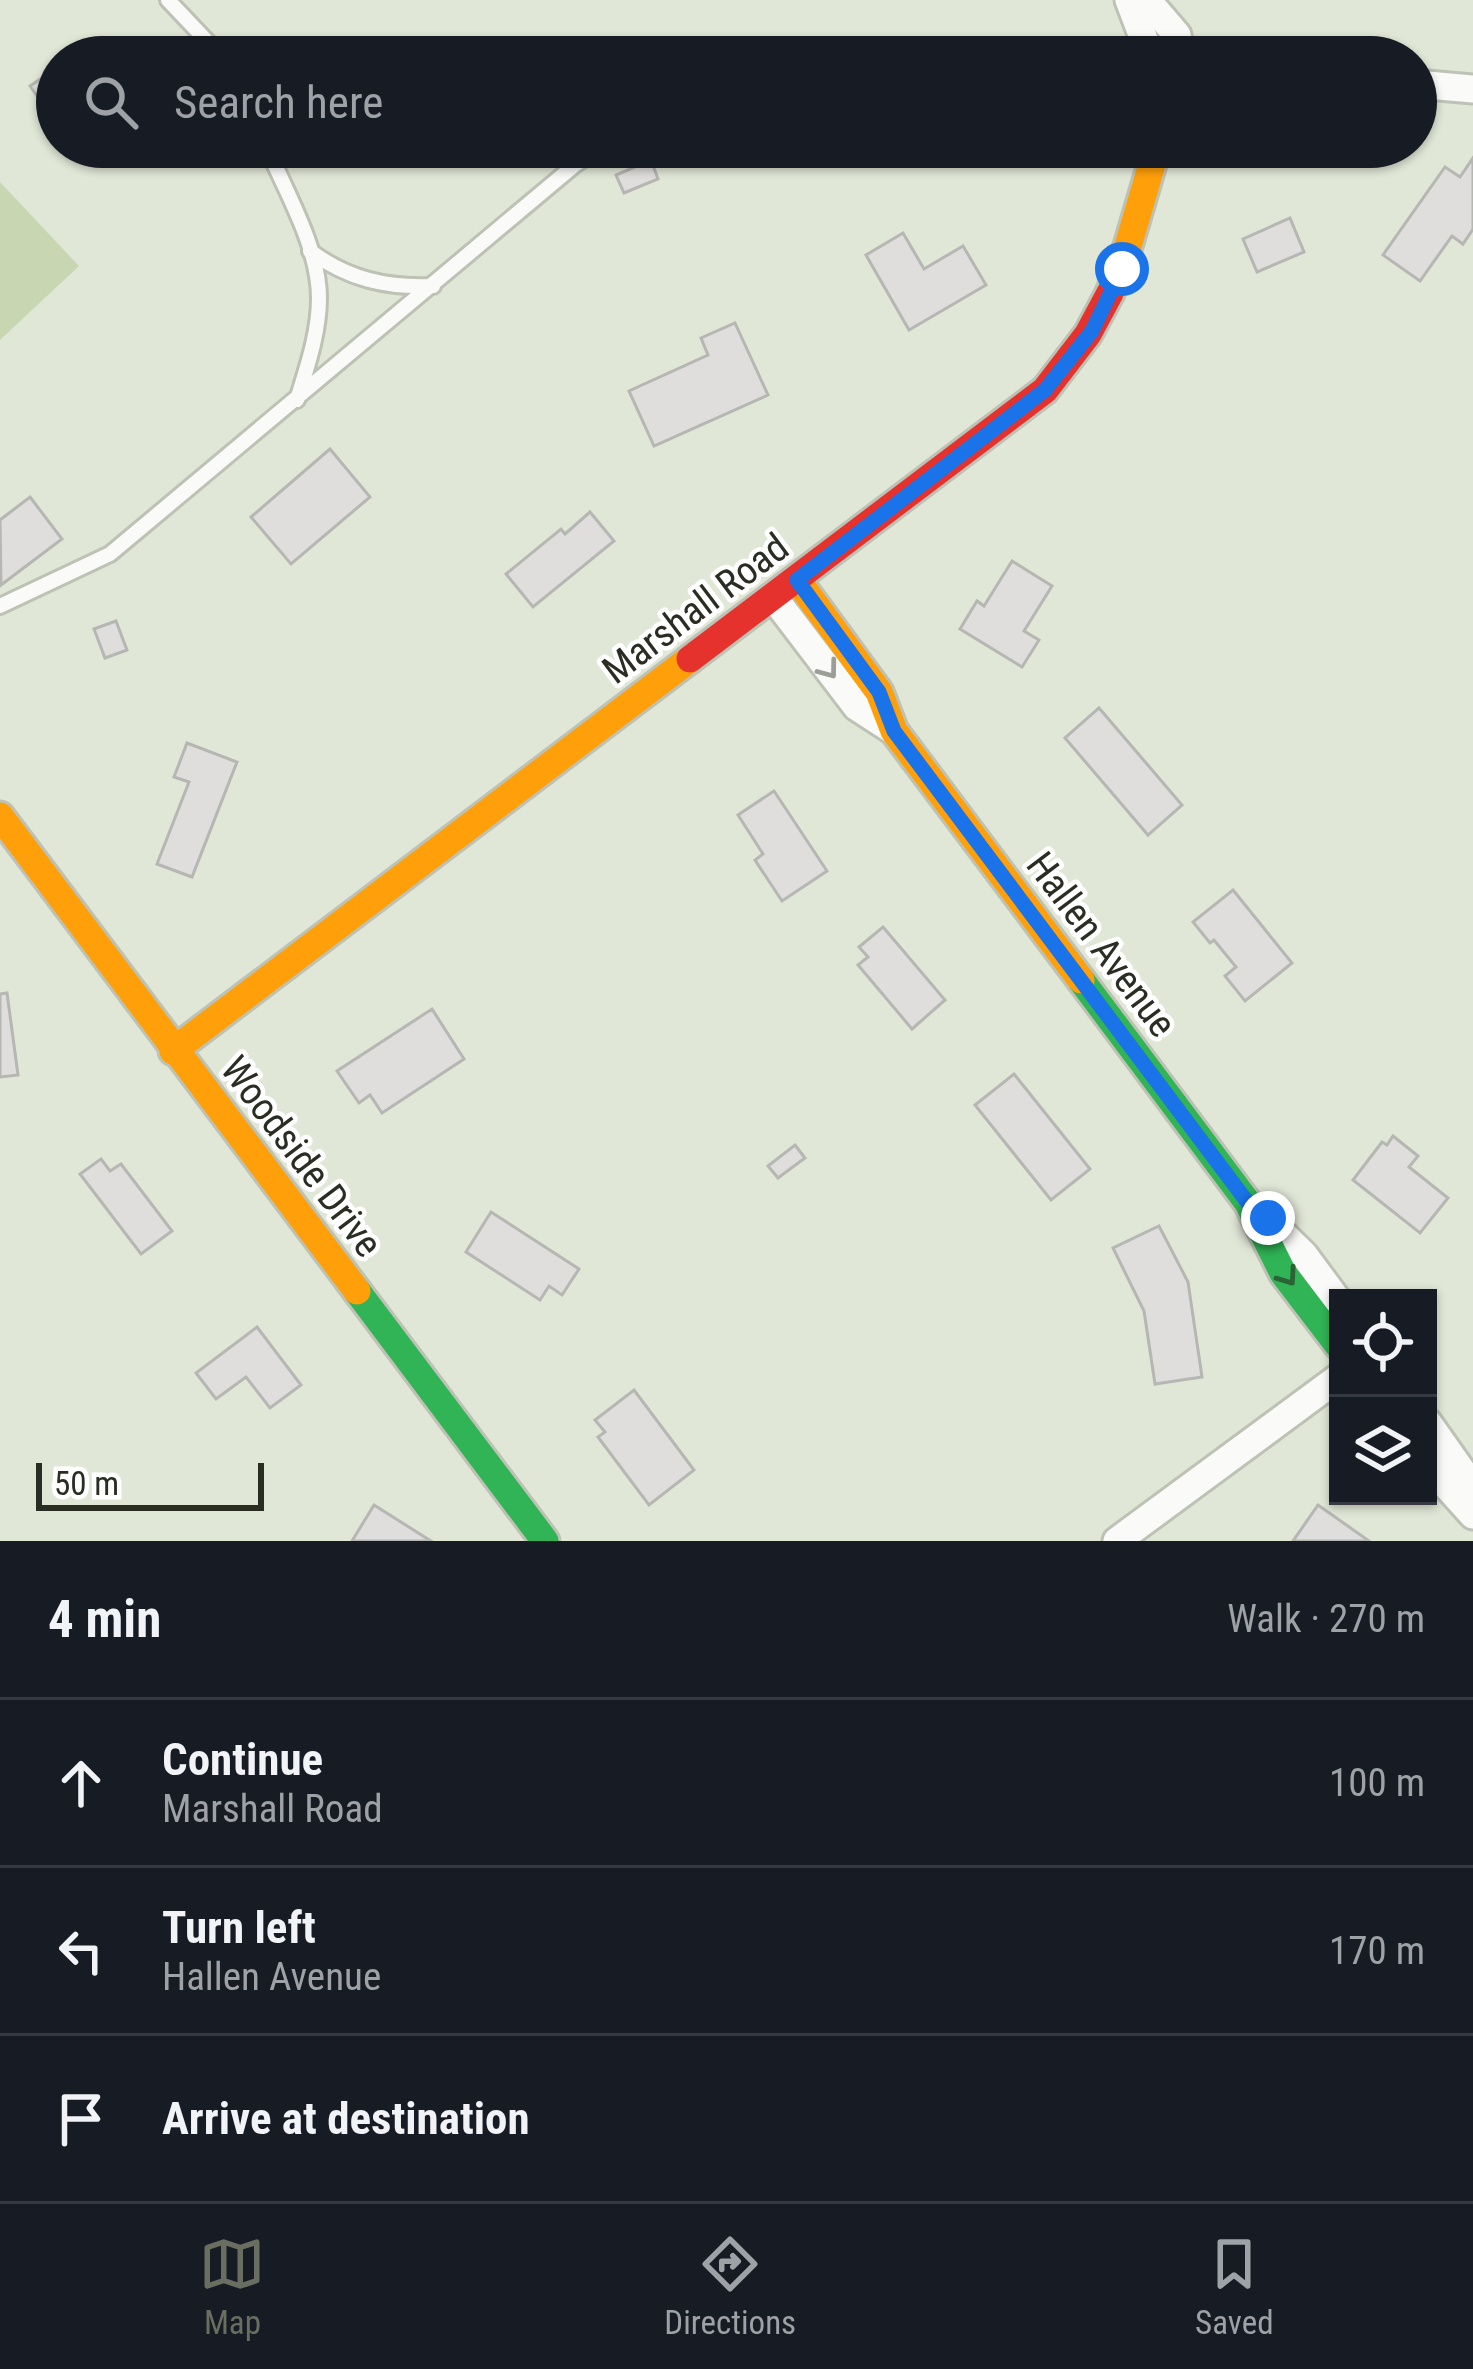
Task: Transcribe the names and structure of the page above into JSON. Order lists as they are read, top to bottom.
{
  "streets": {
    "street": ["Marshall Road", "Hallen Avenue", "Woodside Drive"]
  },
  "crossings": [
    ["Marshall Road", "Hallen Avenue"],
    ["Marshall Road", "Woodside Drive"]
  ],
  "scale_bar": "50 m",
  "page": {
    "search": "Search here",
    "scale": "50 m",
    "heading": ["4 min", "Walk · 270 m"],
    "list": [
      ["Continue", "Marshall Road", "100 m"],
      ["Turn left", "Hallen Avenue", "170 m"],
      "Arrive at destination"
    ],
    "nav": ["Map", "Directions", "Saved"]
  }
}
